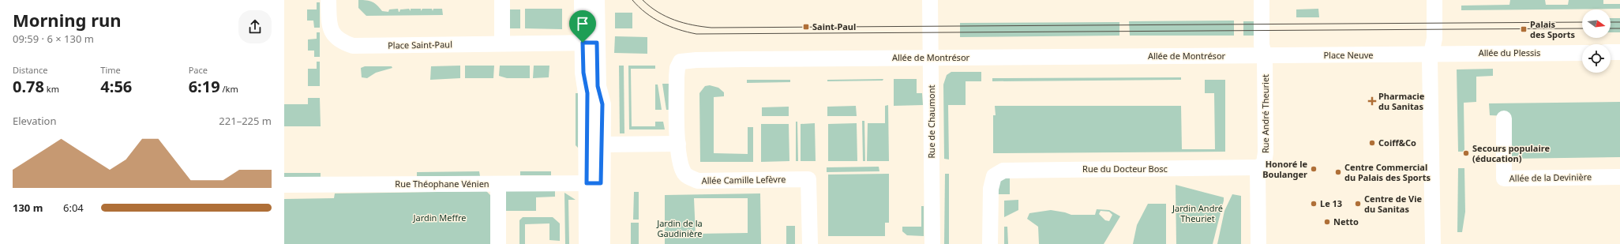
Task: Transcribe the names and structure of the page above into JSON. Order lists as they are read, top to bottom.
{
  "streets": {
    "street": [
      "Place Saint-Paul",
      "Allée du Plessis",
      "Place Neuve",
      "Allée de Montrésor",
      "Rue André Theuriet",
      "Rue de Chaumont",
      "Rue du Docteur Bosc",
      "Allée de la Devinière",
      "Allée Camille Lefèvre",
      "Rue Théophane Vénien"
    ]
  },
  "crossings": [
    ["Allée du Plessis", "Place Neuve"],
    ["Place Neuve", "Allée de Montrésor"],
    ["Place Neuve", "Rue André Theuriet"],
    ["Allée de Montrésor", "Rue André Theuriet"],
    ["Allée de Montrésor", "Rue de Chaumont"],
    ["Allée de Montrésor", "Allée Camille Lefèvre"],
    ["Rue André Theuriet", "Rue du Docteur Bosc"]
  ],
  "parks": ["Jardin André Theuriet", "Jardin Meffre", "Jardin de la Gaudinière"],
  "places": {
    "transit": ["Saint-Paul", "Palais des Sports"],
    "health": ["Pharmacie du Sanitas"],
    "other": [
      "Coiff&Co",
      "Secours populaire (éducation)",
      "Honoré le Boulanger",
      "Centre Commercial du Palais des Sports",
      "Le 13",
      "Centre de Vie du Sanitas",
      "Netto"
    ]
  },
  "north": "right",
  "page": {
    "heading": ["Morning run", "09:59 · 6 × 130 m"],
    "stats": [
      ["Distance", "0.78 km"],
      ["Time", "4:56"],
      ["Pace", "6:19 /km"]
    ],
    "chart": ["Elevation", "221–225 m"],
    "list": [
      {
        "name": "130 m",
        "note": "6:04"
      }
    ]
  }
}
